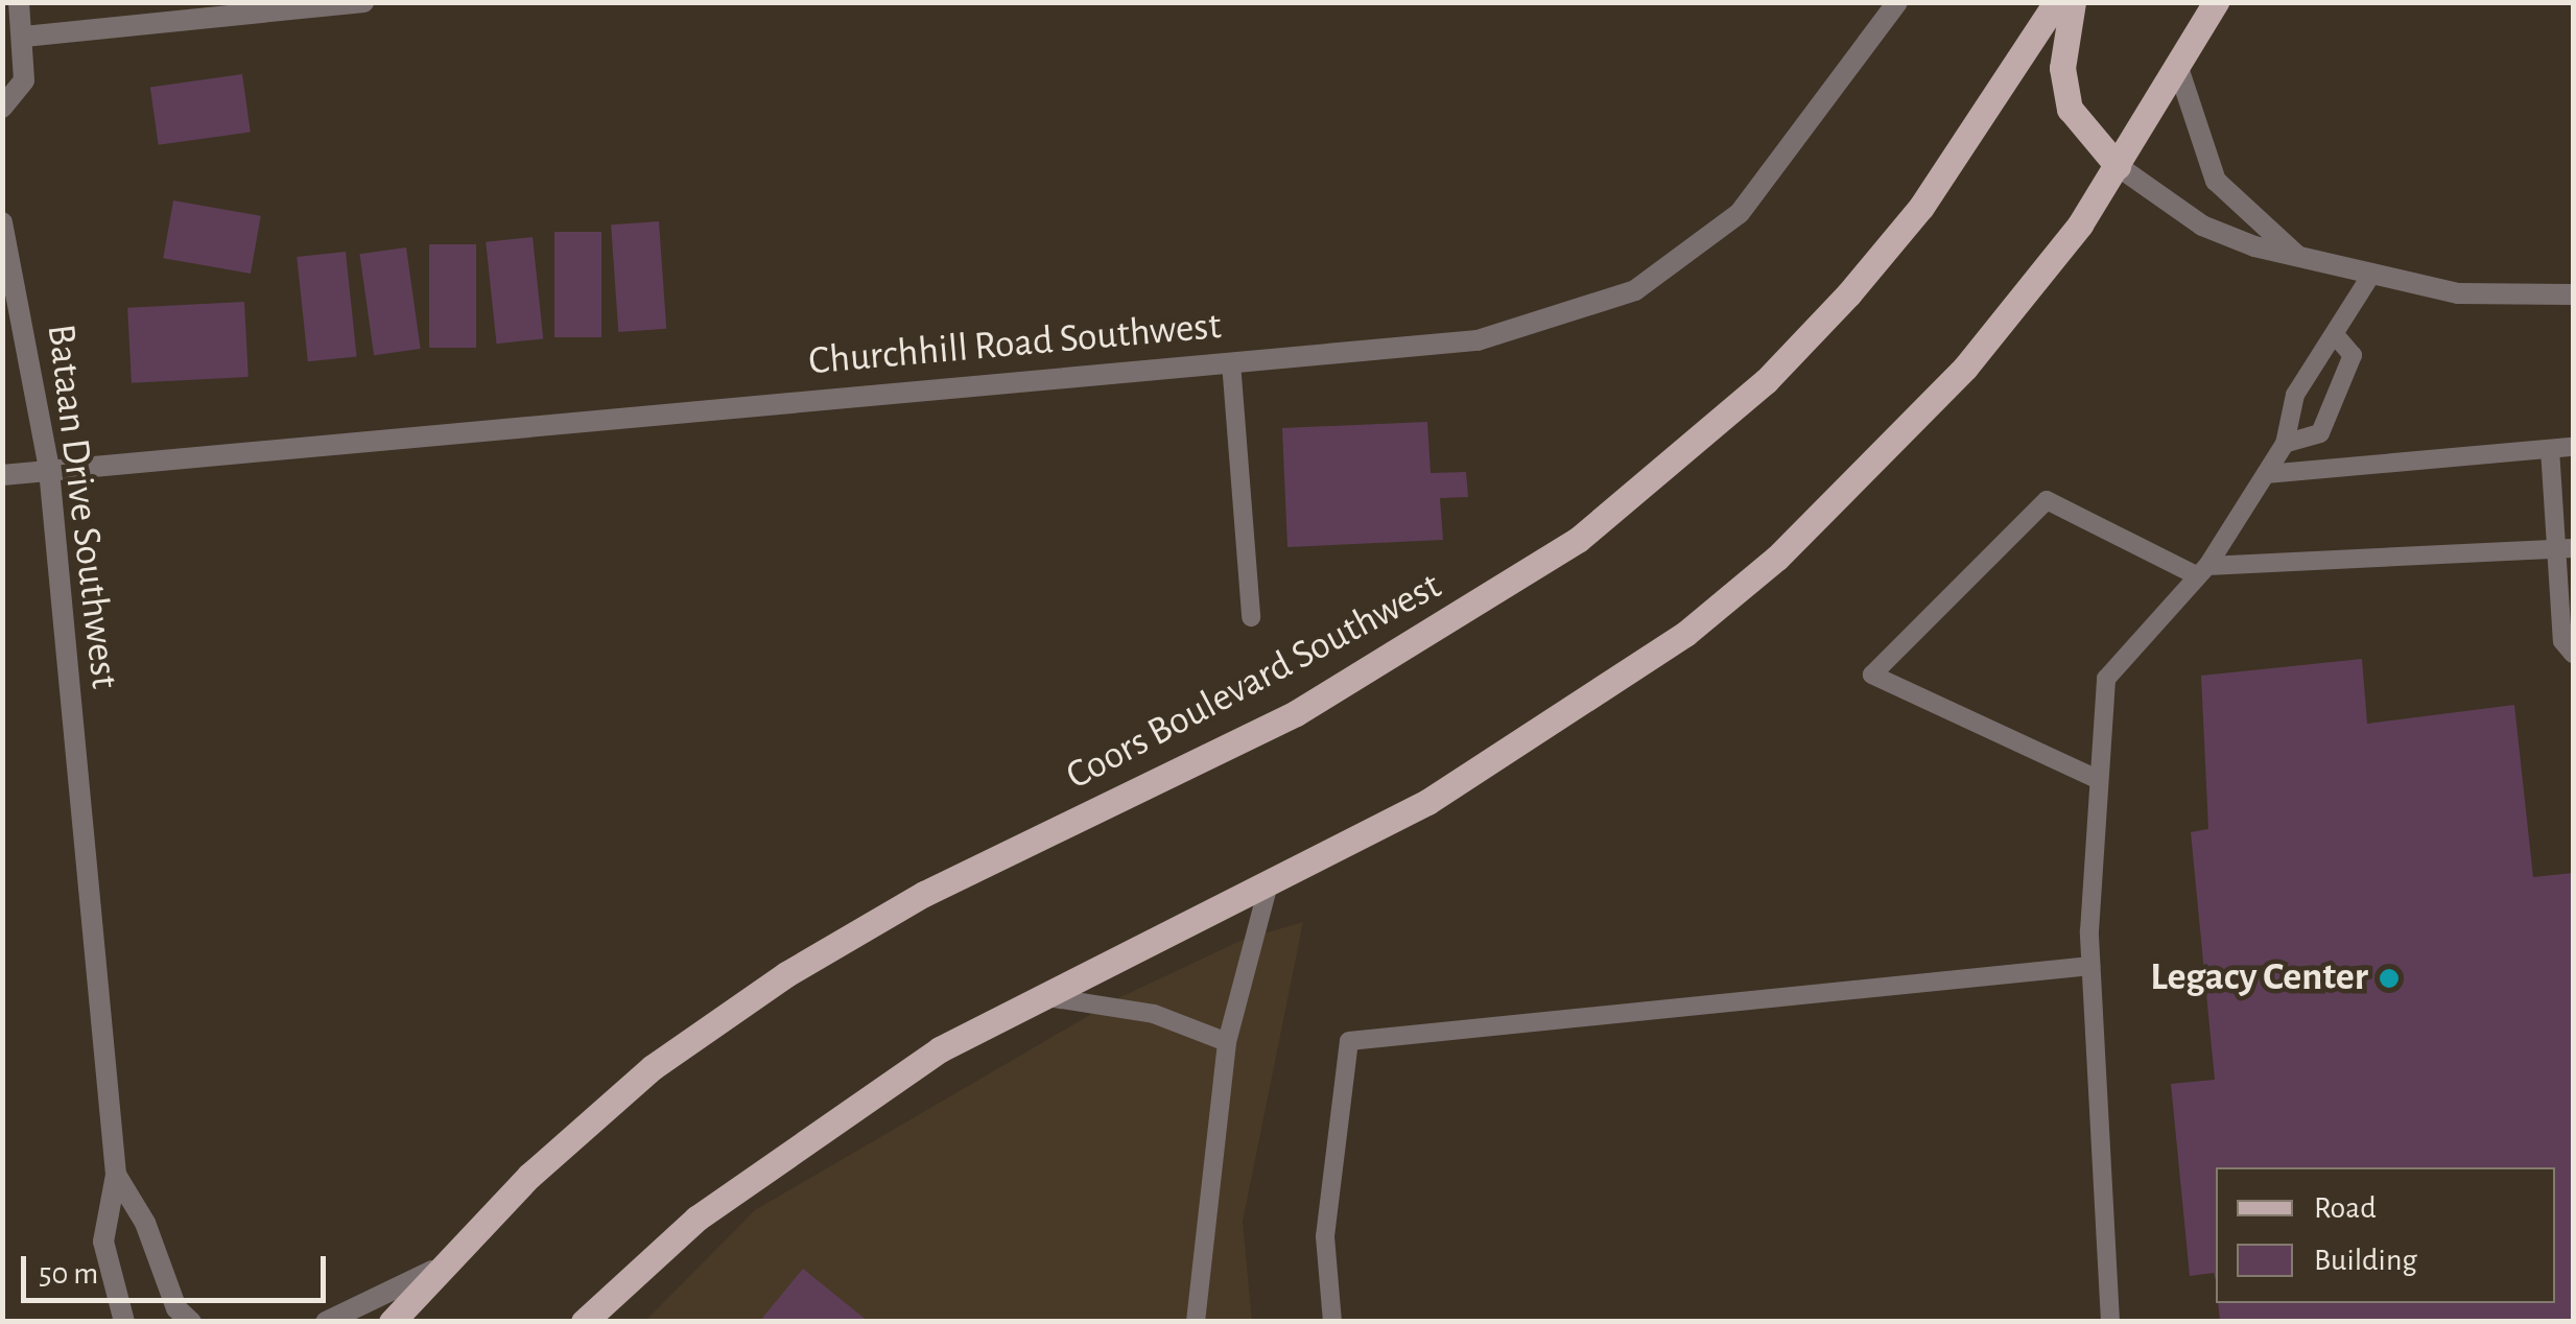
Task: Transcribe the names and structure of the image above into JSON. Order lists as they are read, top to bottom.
{
  "streets": {
    "main road": ["Coors Boulevard Southwest"],
    "street": ["Churchhill Road Southwest", "Bataan Drive Southwest"]
  },
  "crossings": [
    ["Churchhill Road Southwest", "Bataan Drive Southwest"]
  ],
  "places": ["Legacy Center"],
  "legend": ["Road", "Building"],
  "scale_bar": "50 m"
}
